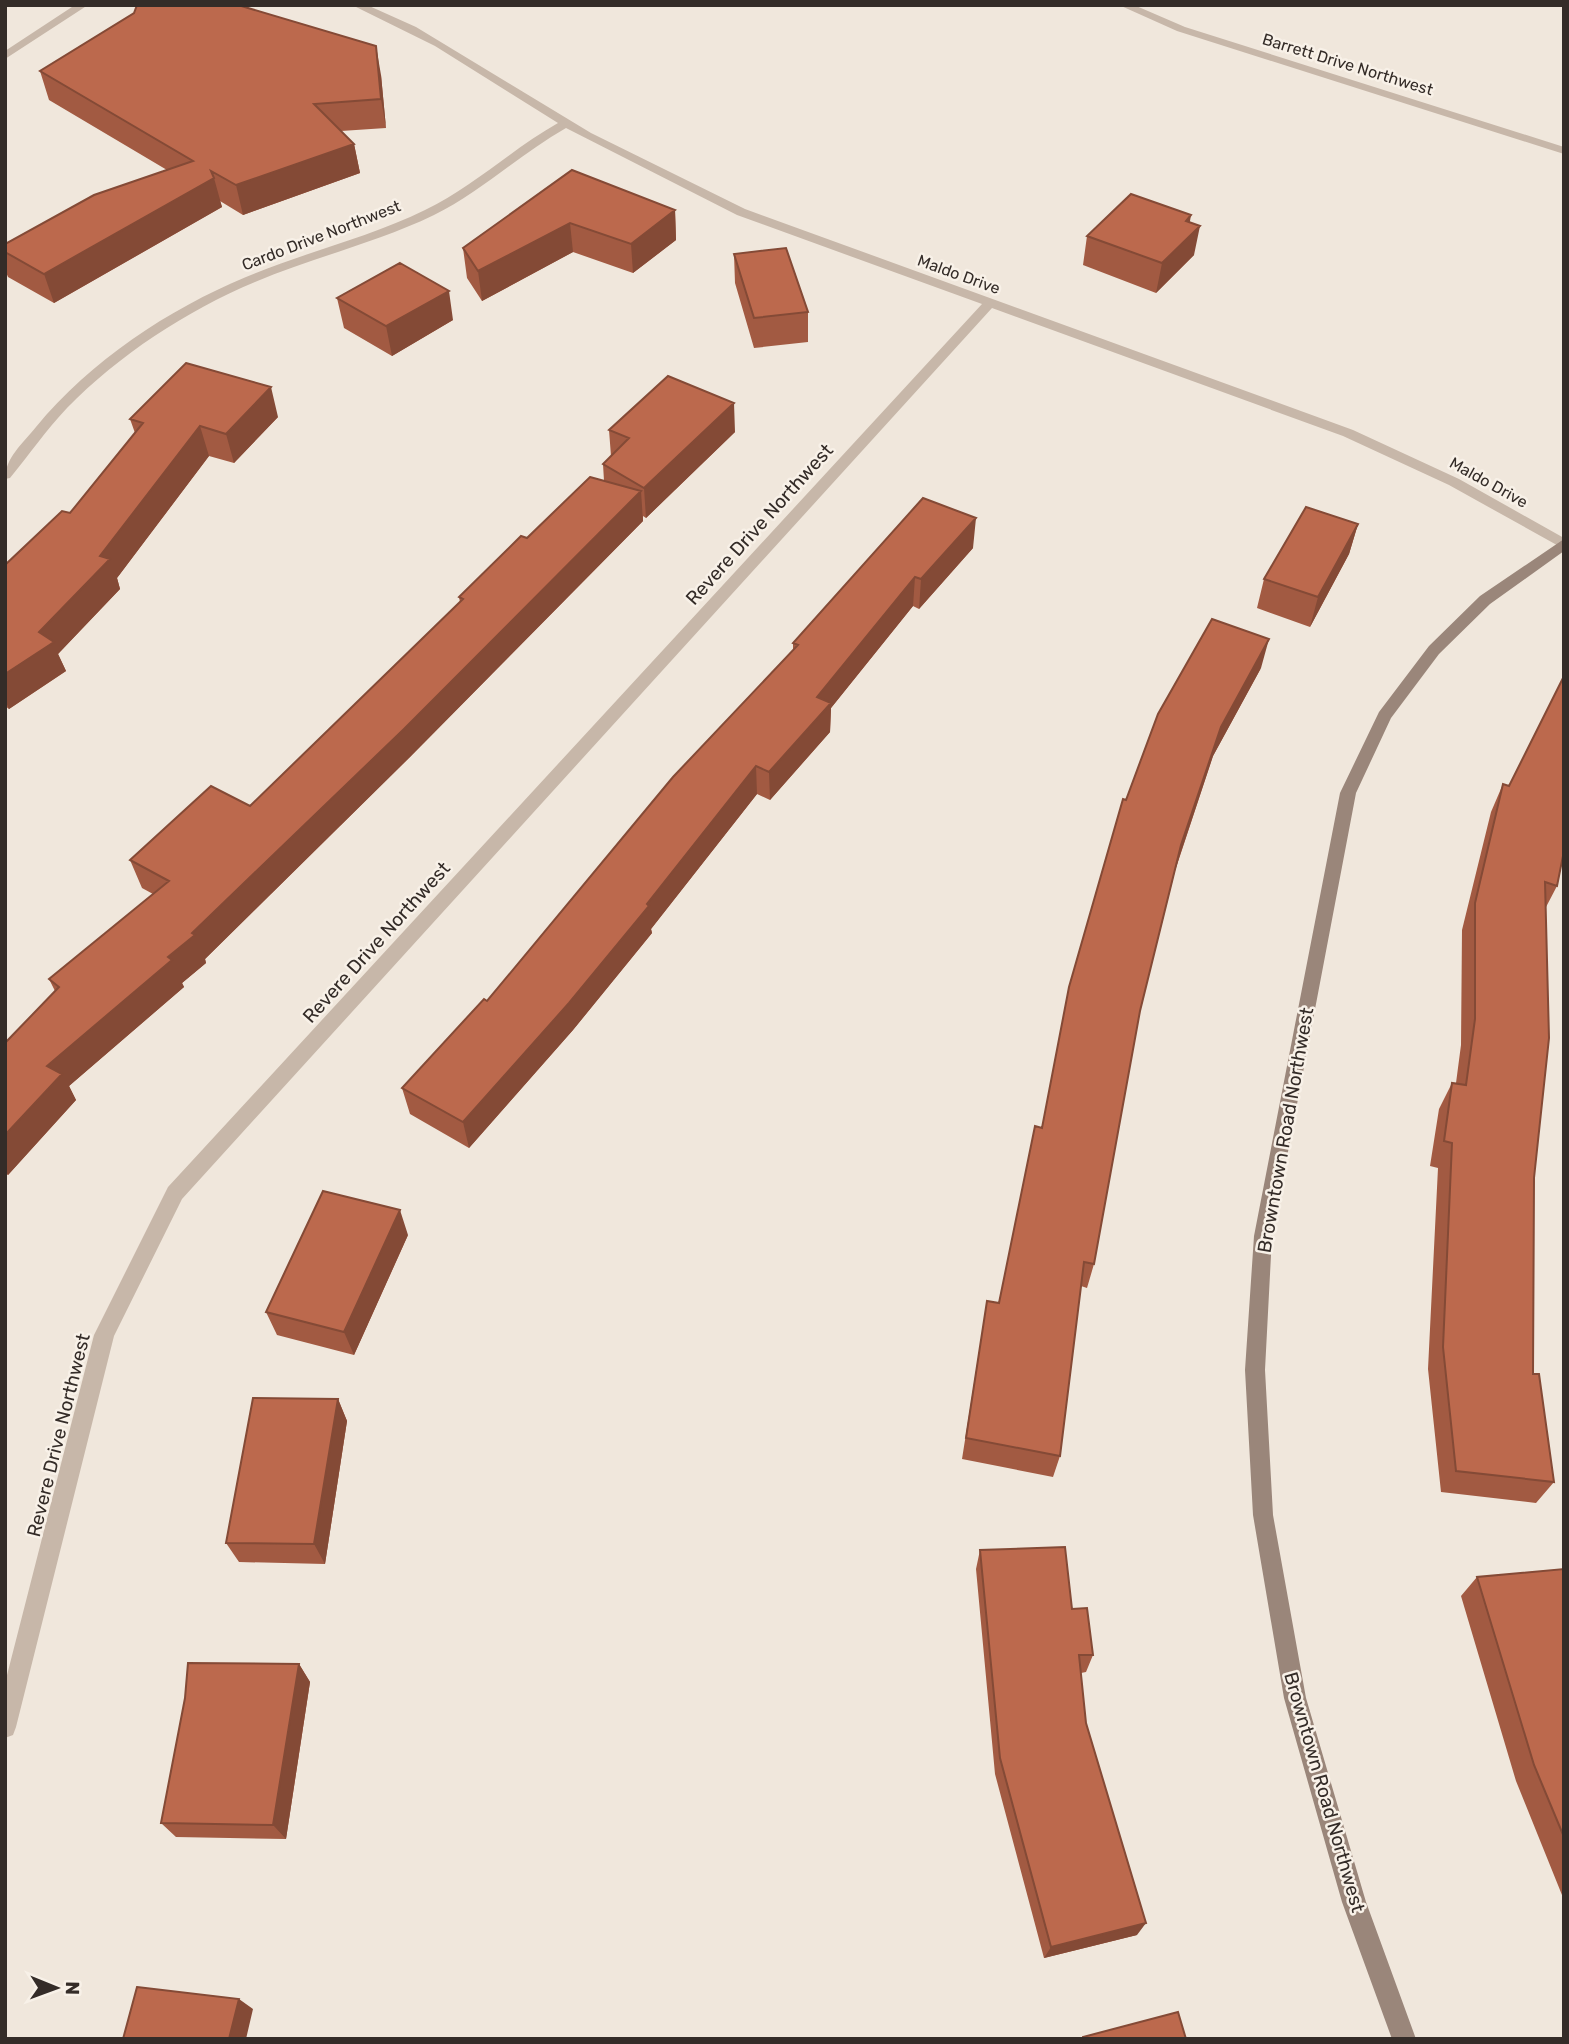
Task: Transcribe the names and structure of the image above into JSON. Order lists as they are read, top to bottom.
{
  "streets": {
    "street": [
      "Barrett Drive Northwest",
      "Cardo Drive Northwest",
      "Maldo Drive",
      "Revere Drive Northwest",
      "Browntown Road Northwest"
    ]
  },
  "crossings": [
    ["Cardo Drive Northwest", "Maldo Drive"],
    ["Maldo Drive", "Revere Drive Northwest"],
    ["Maldo Drive", "Browntown Road Northwest"]
  ],
  "north": "right"
}
